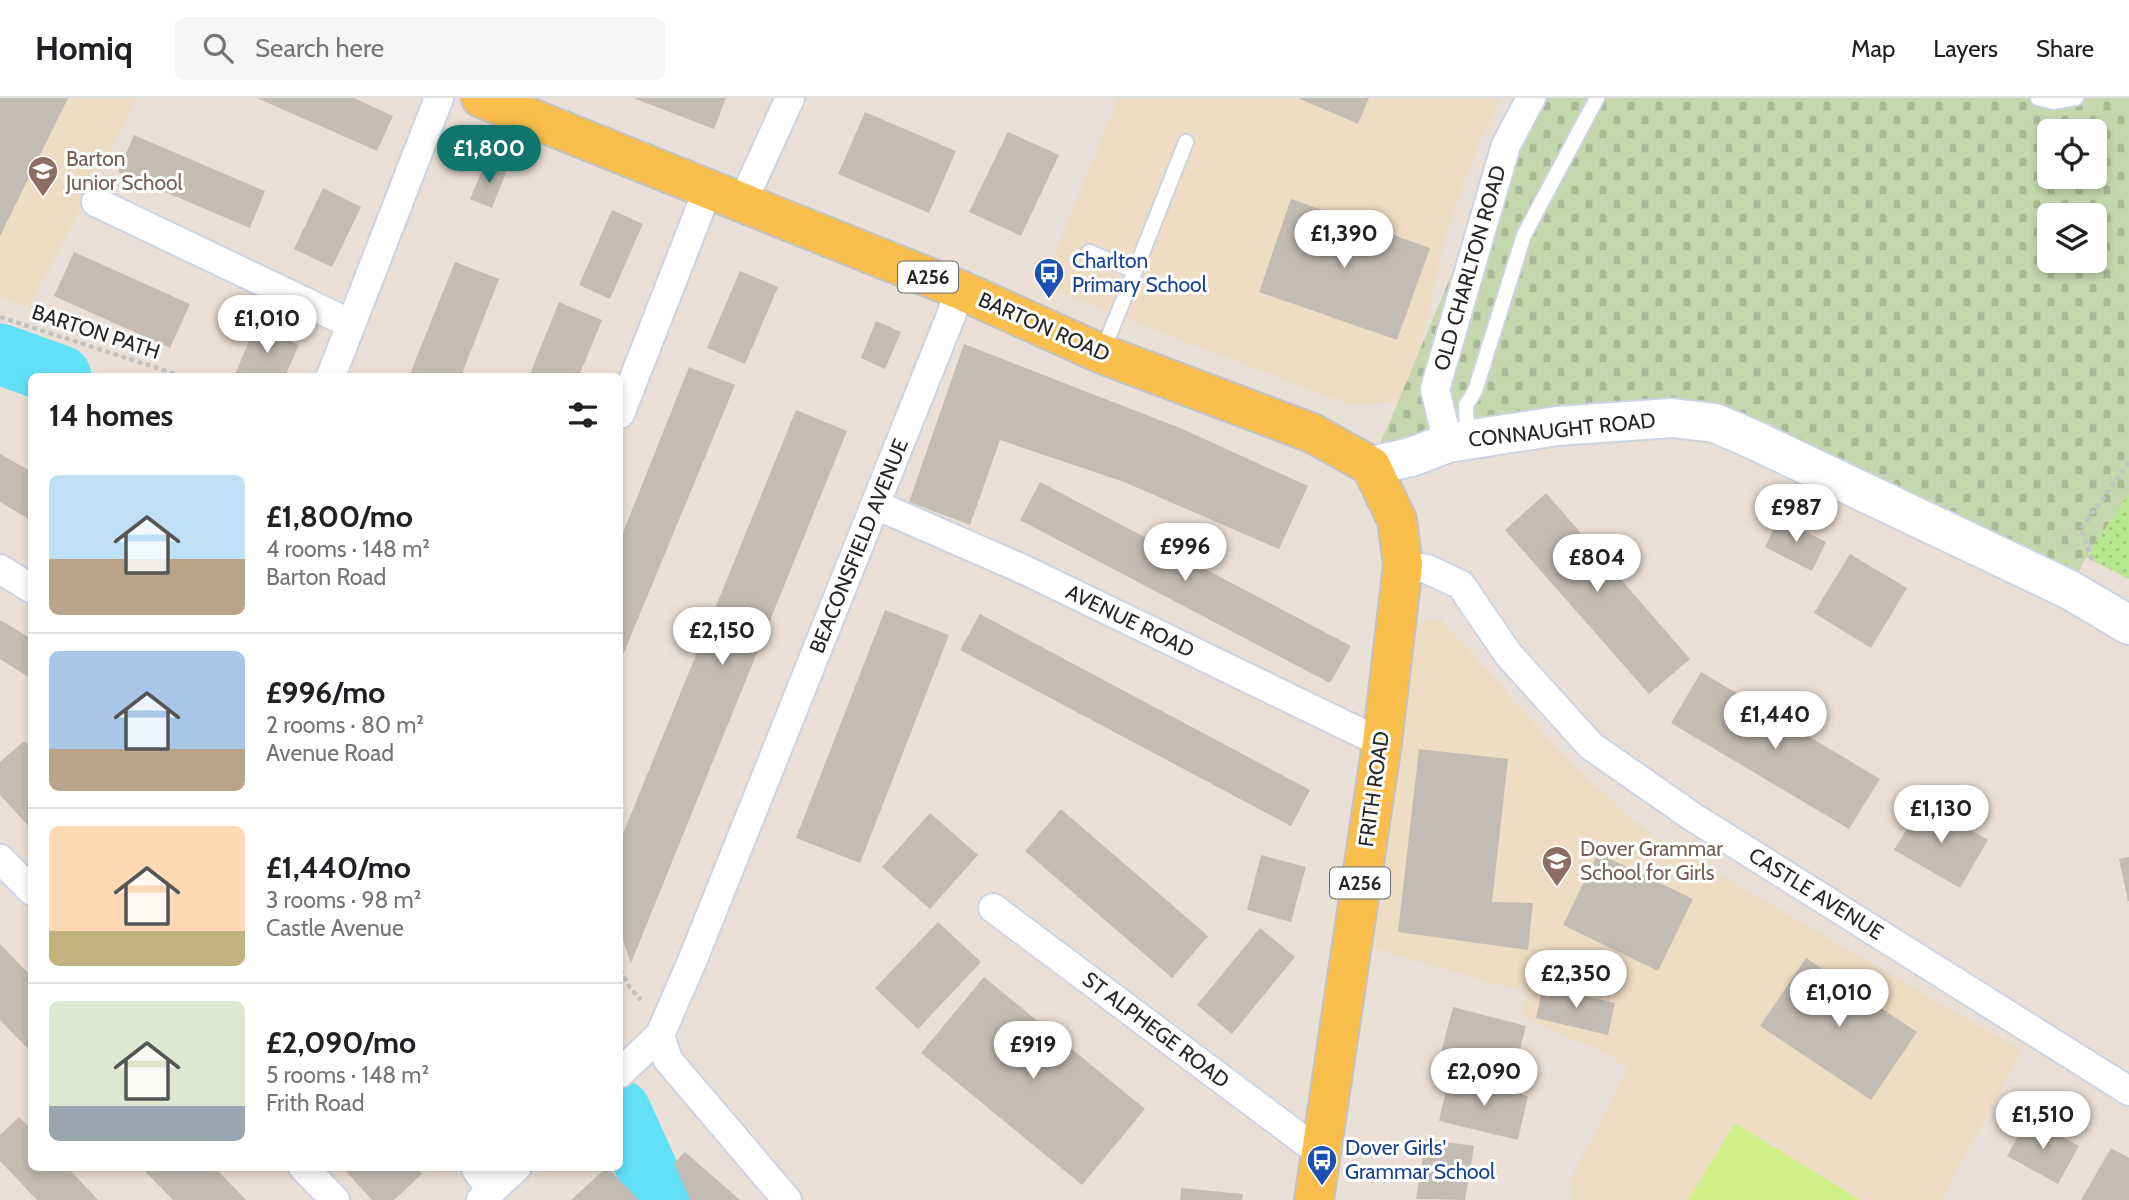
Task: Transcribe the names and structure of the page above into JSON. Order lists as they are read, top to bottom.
{
  "streets": {
    "main road": ["A256", "BARTON ROAD", "FRITH ROAD"],
    "street": [
      "OLD CHARLTON ROAD",
      "CONNAUGHT ROAD",
      "BEACONSFIELD AVENUE",
      "AVENUE ROAD",
      "CASTLE AVENUE",
      "ST ALPHEGE ROAD"
    ],
    "path": ["BARTON PATH"]
  },
  "crossings": [
    ["OLD CHARLTON ROAD", "CONNAUGHT ROAD"],
    ["BARTON ROAD", "CONNAUGHT ROAD"],
    ["BARTON ROAD", "BEACONSFIELD AVENUE"],
    ["BARTON ROAD", "FRITH ROAD"],
    ["CONNAUGHT ROAD", "FRITH ROAD"],
    ["BEACONSFIELD AVENUE", "AVENUE ROAD"],
    ["AVENUE ROAD", "FRITH ROAD"],
    ["FRITH ROAD", "CASTLE AVENUE"],
    ["FRITH ROAD", "ST ALPHEGE ROAD"]
  ],
  "places": {
    "school or university": ["Barton Junior School", "Dover Grammar School for Girls"],
    "bus stop": ["Charlton Primary School", "Dover Girls' Grammar School"]
  },
  "page": {
    "header": "Homiq",
    "search": "Search here",
    "nav": ["Map", "Layers", "Share"],
    "price": [
      "£1,800",
      "£1,390",
      "£1,010",
      "£987",
      "£996",
      "£804",
      "£2,150",
      "£1,440",
      "£1,130",
      "£2,350",
      "£1,010",
      "£919",
      "£2,090",
      "£1,510"
    ],
    "heading": "14 homes",
    "list": [
      {
        "name": "£1,800/mo",
        "note": "4 rooms · 148 m² · Barton Road"
      },
      {
        "name": "£996/mo",
        "note": "2 rooms · 80 m² · Avenue Road"
      },
      {
        "name": "£1,440/mo",
        "note": "3 rooms · 98 m² · Castle Avenue"
      },
      {
        "name": "£2,090/mo",
        "note": "5 rooms · 148 m² · Frith Road"
      }
    ]
  }
}
